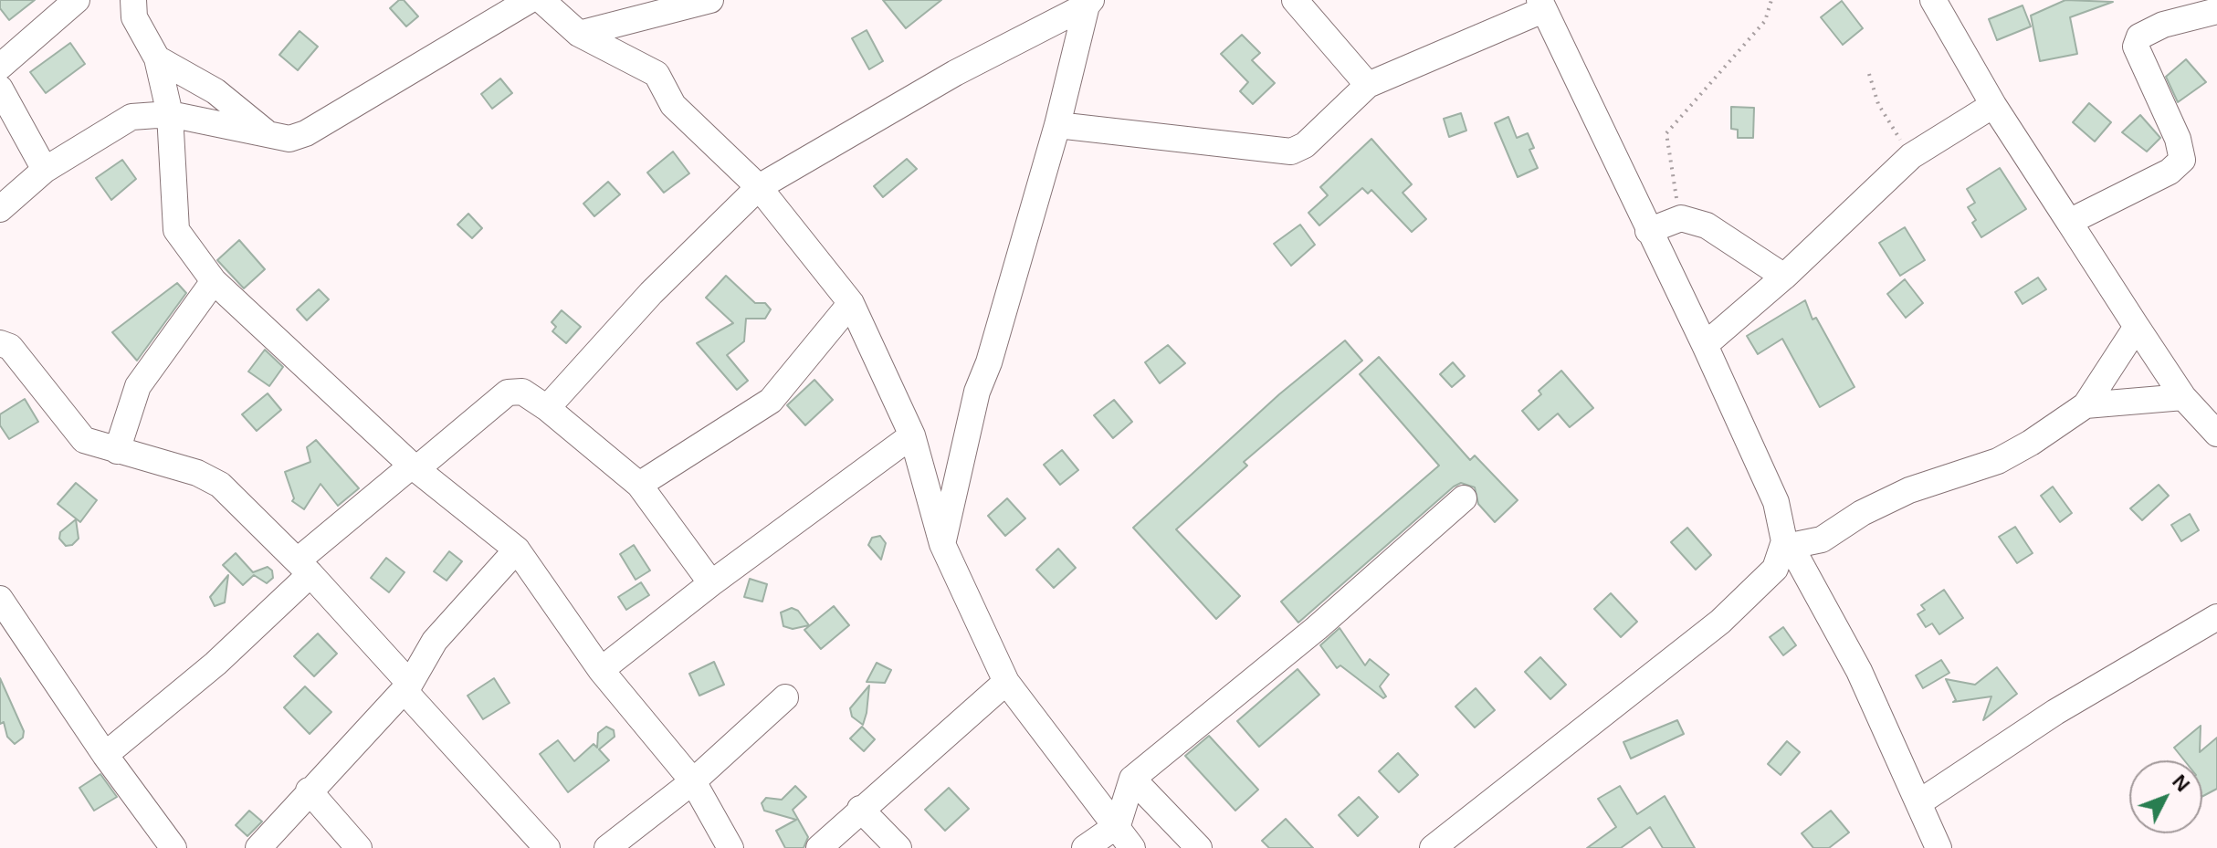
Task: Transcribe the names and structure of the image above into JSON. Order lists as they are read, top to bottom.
{
  "north": "top right"
}
